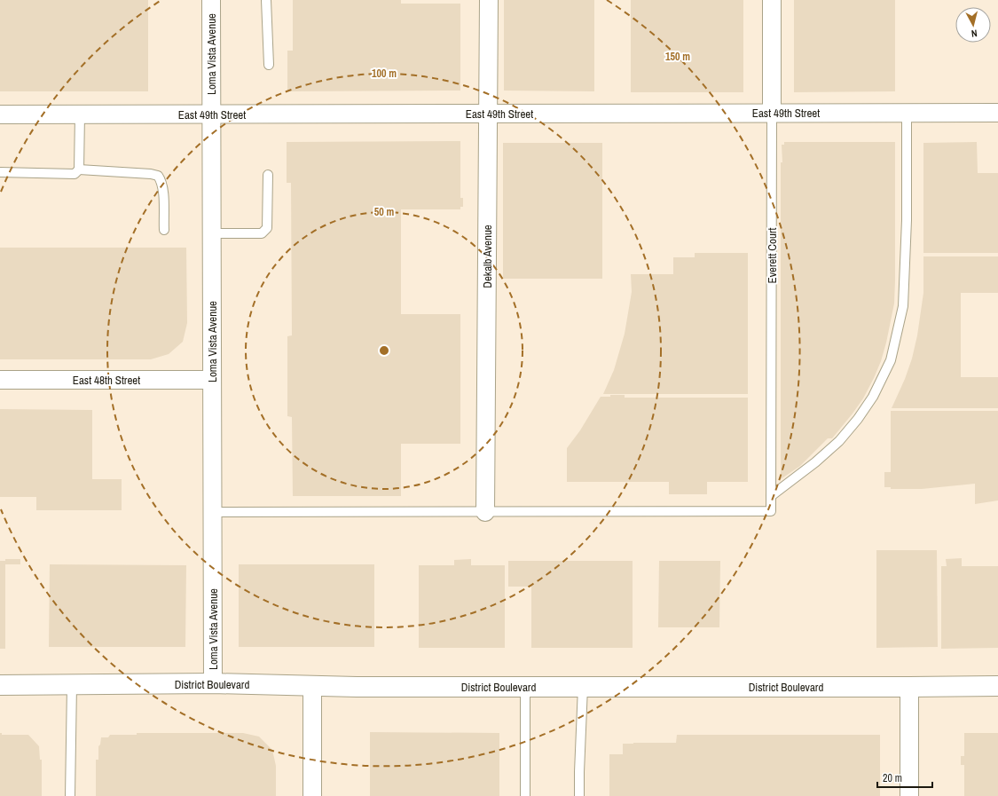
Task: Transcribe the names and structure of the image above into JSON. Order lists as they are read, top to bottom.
{
  "streets": {
    "main road": ["District Boulevard"],
    "street": [
      "Loma Vista Avenue",
      "East 49th Street",
      "Everett Court",
      "Dekalb Avenue",
      "East 48th Street"
    ]
  },
  "crossings": [
    ["Loma Vista Avenue", "East 49th Street"],
    ["Loma Vista Avenue", "East 48th Street"],
    ["Loma Vista Avenue", "District Boulevard"],
    ["East 49th Street", "Everett Court"],
    ["East 49th Street", "Dekalb Avenue"],
    ["Everett Court", "Dekalb Avenue"]
  ],
  "scale_bar": "20 m",
  "north": "bottom",
  "rings": ["150 m", "100 m", "50 m"]
}
